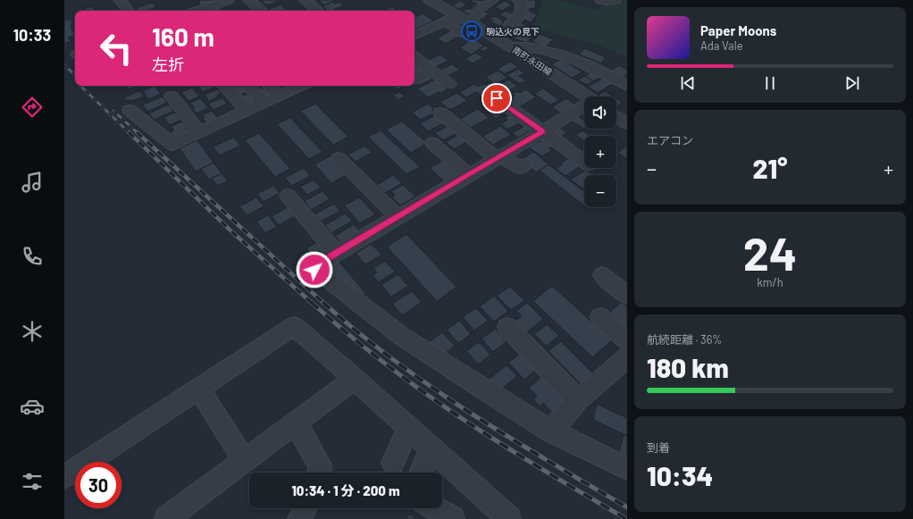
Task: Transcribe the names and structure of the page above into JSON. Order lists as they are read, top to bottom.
{
  "streets": {
    "street": ["南町永田線"]
  },
  "places": {
    "bus stop": ["駒込火の見下"]
  },
  "page": {
    "tabs": "10:33",
    "turn": ["160 m", "左折"],
    "song": ["Paper Moons", "Ada Vale"],
    "map_buttons": ["+", "−"],
    "tile": [
      "エアコン",
      ["24", "km/h"],
      ["航続距離 · 36%", "180 km"],
      ["到着", "10:34"]
    ],
    "heat": ["−", "21°", "+"],
    "limit": "30",
    "trip": "10:34 · 1 分 · 200 m"
  }
}
